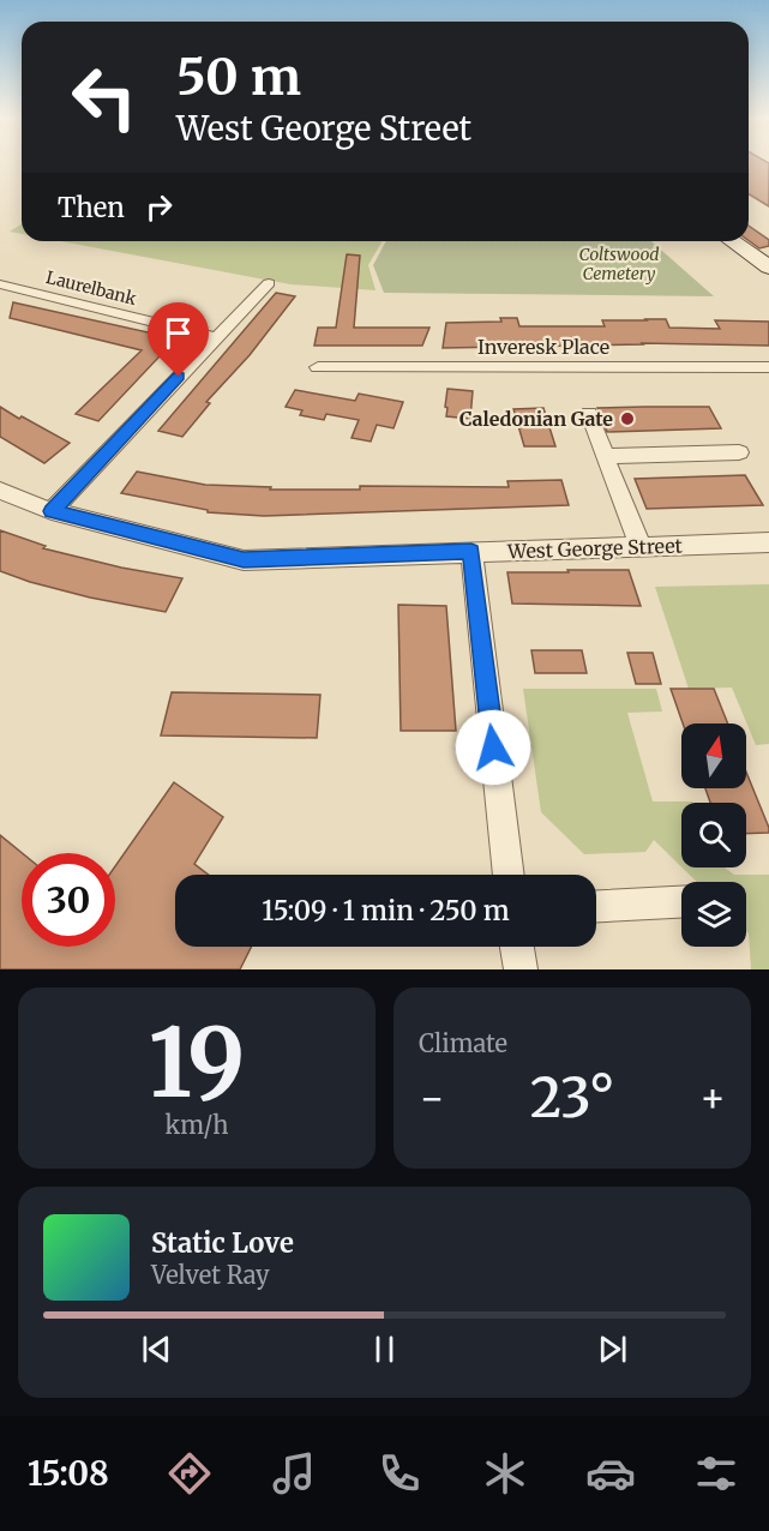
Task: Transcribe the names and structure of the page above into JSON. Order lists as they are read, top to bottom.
{
  "streets": {
    "street": ["Laurelbank", "Inveresk Place", "West George Street"]
  },
  "parks": ["Coltswood Cemetery"],
  "places": ["Caledonian Gate"],
  "north": "top",
  "page": {
    "turn": ["50 m", "West George Street"],
    "then": "Then",
    "limit": "30",
    "trip": "15:09 · 1 min · 250 m",
    "tile": [
      ["19", "km/h"],
      "Climate"
    ],
    "heat": ["−", "23°", "+"],
    "song": ["Static Love", "Velvet Ray"],
    "tabs": "15:08"
  }
}
